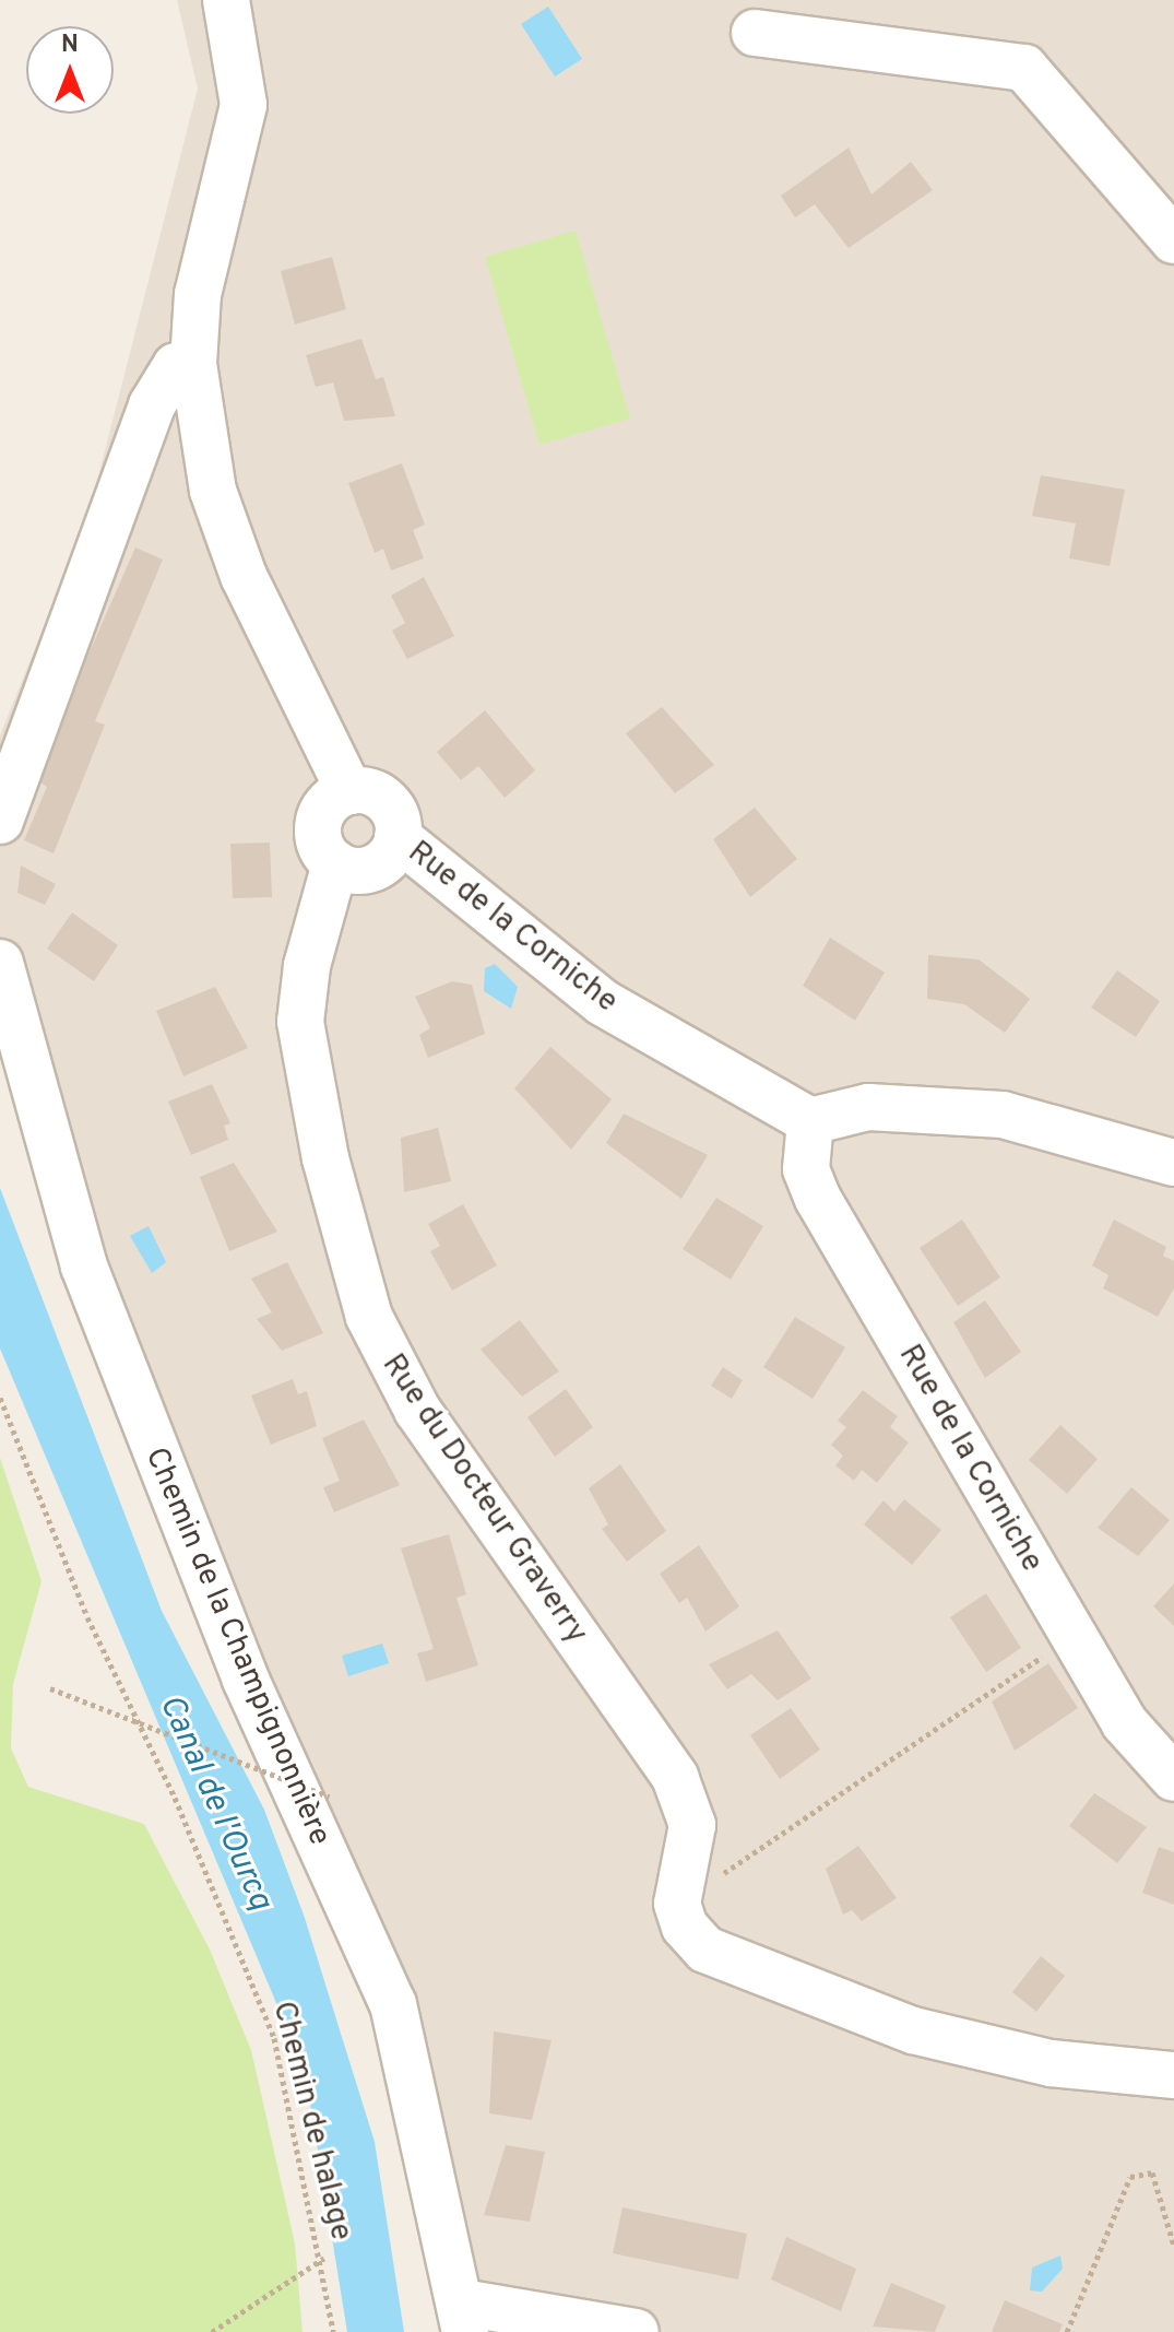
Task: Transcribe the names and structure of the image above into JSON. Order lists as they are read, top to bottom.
{
  "streets": {
    "street": ["Rue de la Corniche", "Rue du Docteur Graverry", "Chemin de la Champignonnière"],
    "path": ["Chemin de halage"]
  },
  "crossings": [
    ["Rue de la Corniche", "Rue du Docteur Graverry"]
  ],
  "water": ["Canal de l'Ourcq"],
  "north": "top"
}
